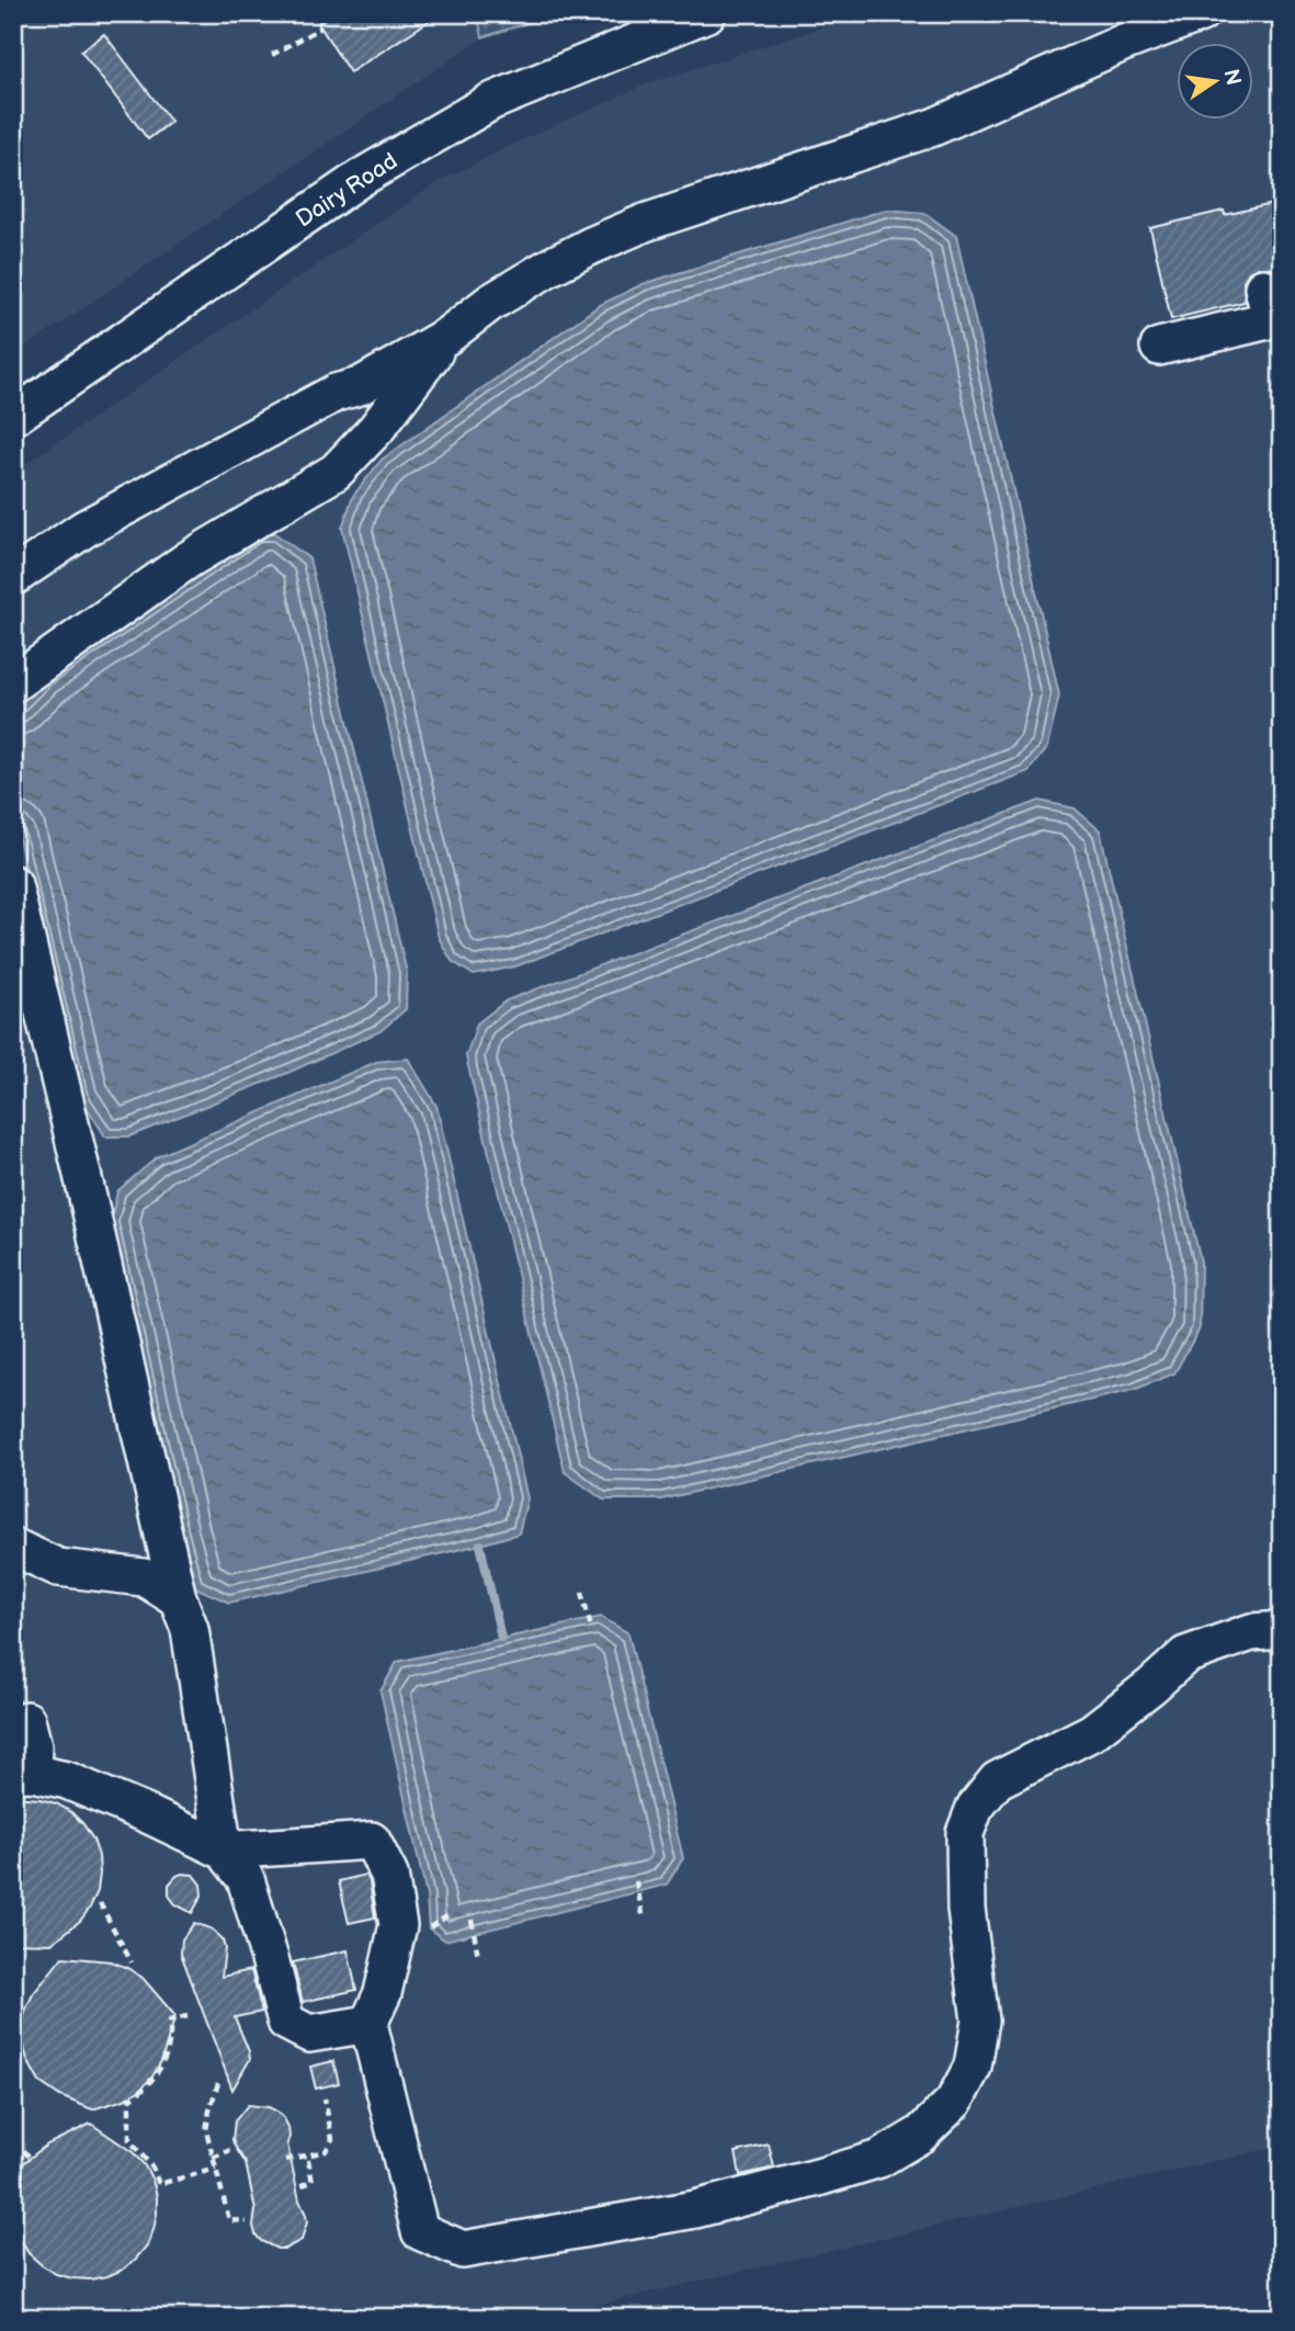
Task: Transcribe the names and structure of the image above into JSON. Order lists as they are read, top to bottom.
{
  "streets": {
    "street": ["Dairy Road"]
  },
  "north": "right"
}
